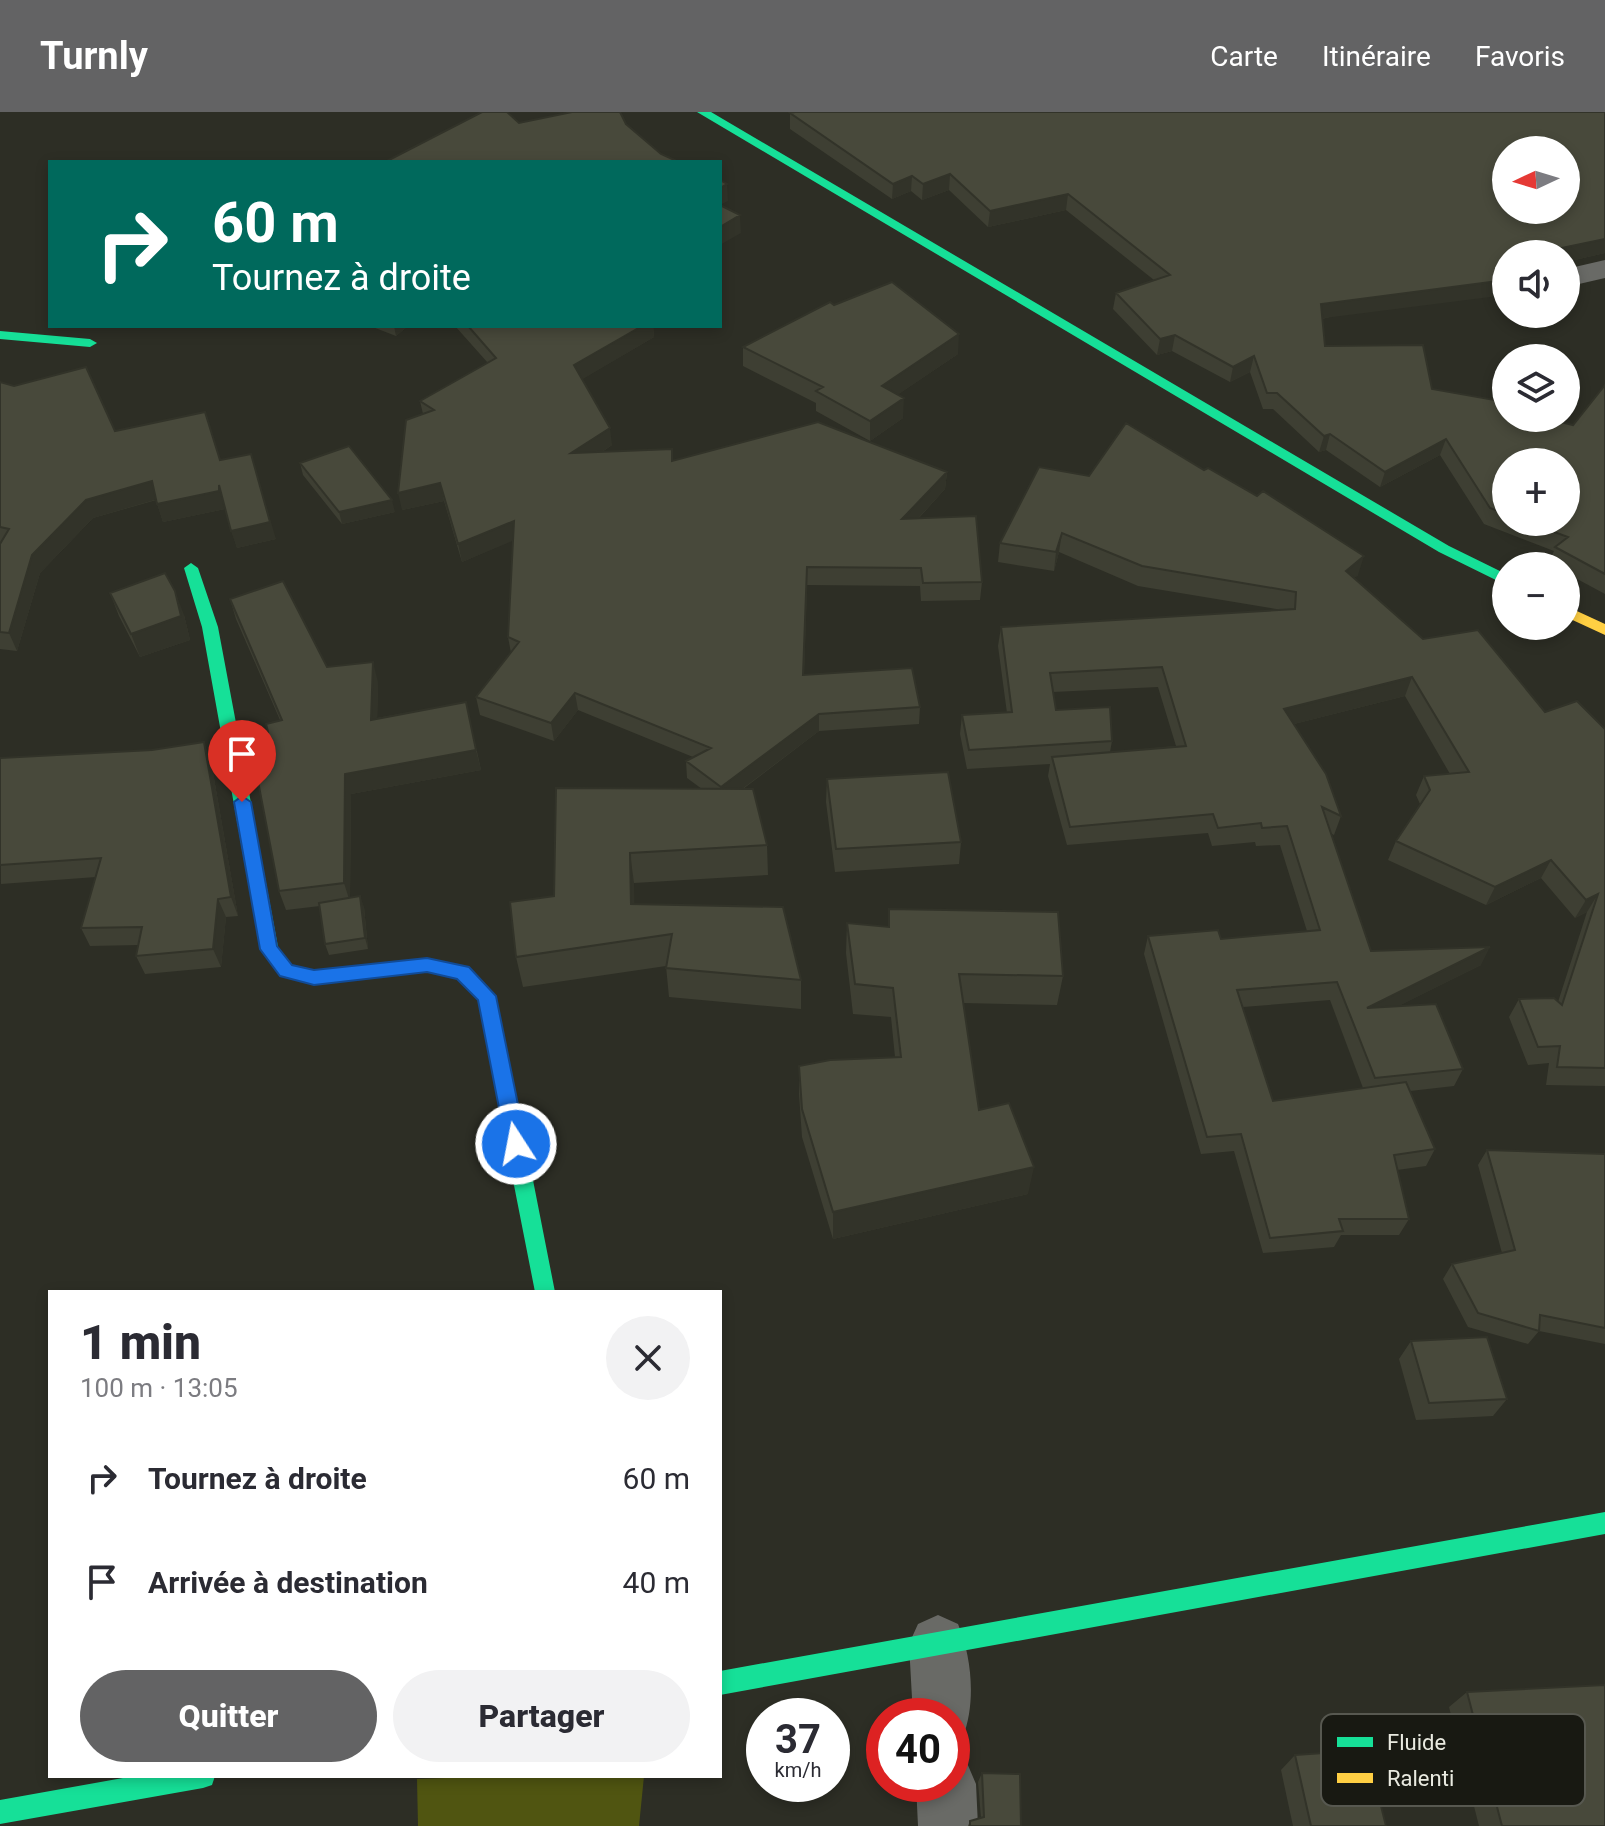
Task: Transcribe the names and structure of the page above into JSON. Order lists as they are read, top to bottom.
{
  "legend": ["Fluide", "Ralenti"],
  "north": "left",
  "page": {
    "header": "Turnly",
    "nav": ["Carte", "Itinéraire", "Favoris"],
    "map_buttons": ["+", "−"],
    "turn": ["60 m", "Tournez à droite"],
    "heading": ["1 min", "100 m · 13:05"],
    "list": [
      {
        "name": "Tournez à droite",
        "value": "60 m"
      },
      {
        "name": "Arrivée à destination",
        "value": "40 m"
      }
    ],
    "buttons": ["Quitter", "Partager"],
    "speed": "37 km/h",
    "limit": "40"
  }
}
